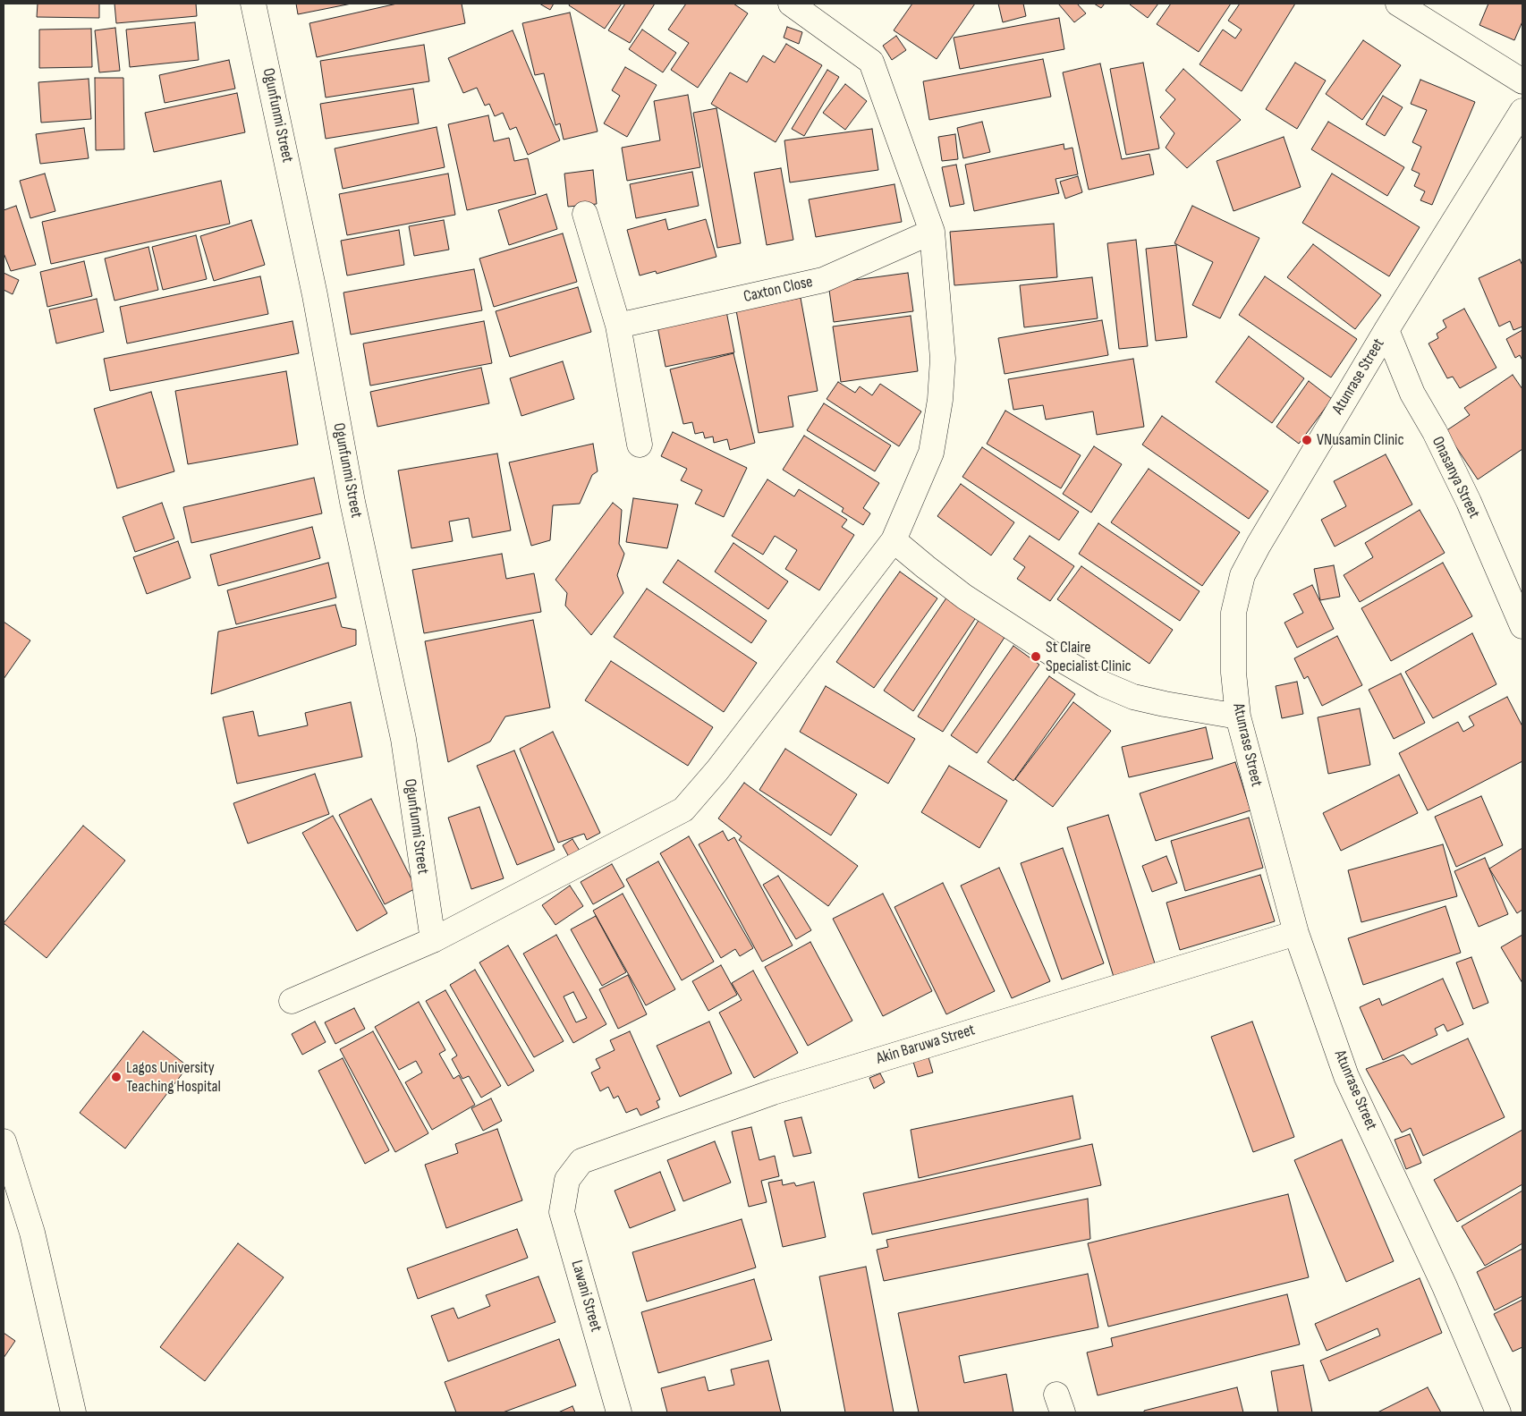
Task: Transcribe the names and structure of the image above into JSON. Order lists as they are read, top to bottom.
{
  "streets": {
    "street": [
      "Ogunfunmi Street",
      "Caxton Close",
      "Atunrase Street",
      "Onasanya Street",
      "Akin Baruwa Street",
      "Lawani Street"
    ]
  },
  "crossings": [
    ["Atunrase Street", "Onasanya Street"],
    ["Atunrase Street", "Akin Baruwa Street"],
    ["Akin Baruwa Street", "Lawani Street"]
  ],
  "places": ["VNusamin Clinic", "St Claire Specialist Clinic", "Lagos University Teaching Hospital"]
}
